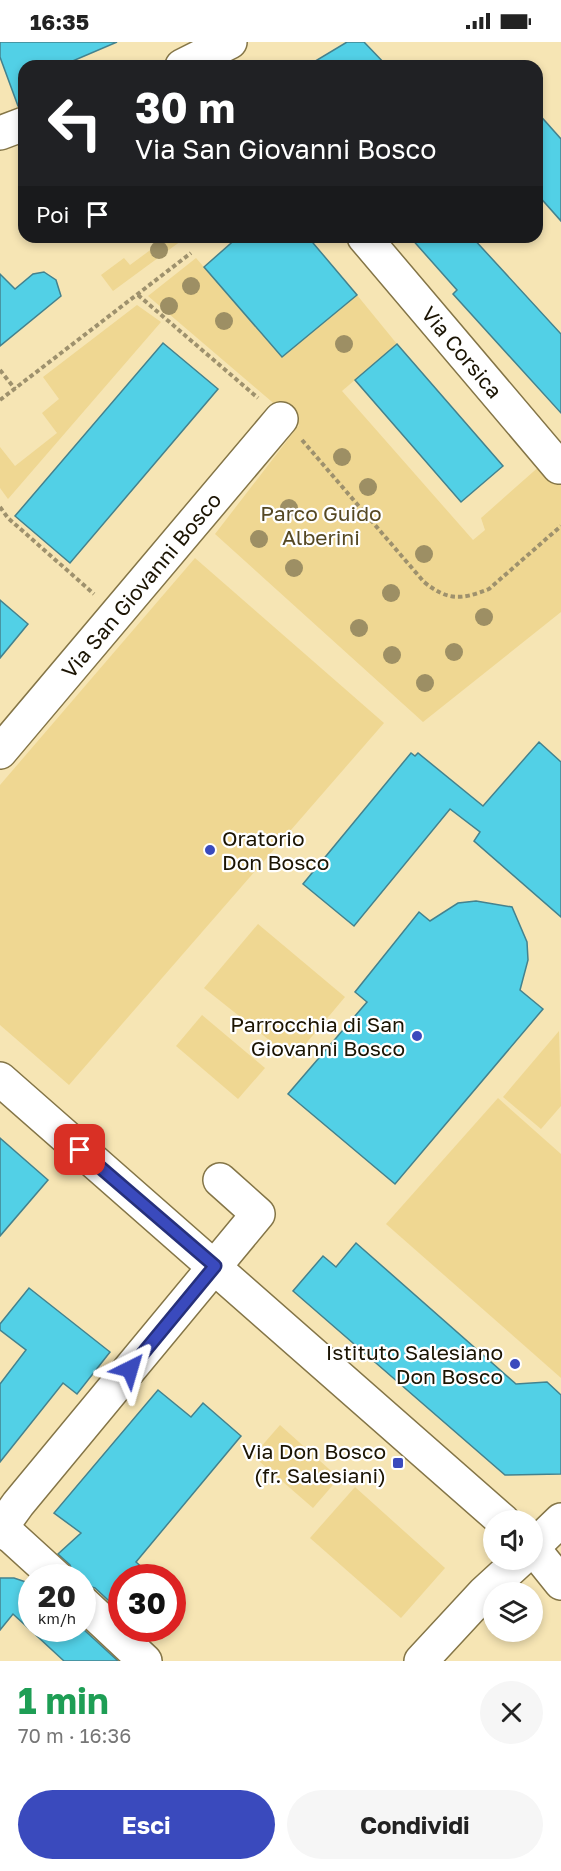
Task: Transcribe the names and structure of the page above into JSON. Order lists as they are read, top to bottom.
{
  "streets": {
    "street": ["Via Corsica", "Via San Giovanni Bosco"]
  },
  "parks": ["Parco Guido Alberini"],
  "places": {
    "other": ["Oratorio Don Bosco", "Parrocchia di San Giovanni Bosco", "Istituto Salesiano Don Bosco"],
    "transit": ["Via Don Bosco (fr. Salesiani)"]
  },
  "page": {
    "status": "16:35",
    "turn": ["30 m", "Via San Giovanni Bosco"],
    "then": "Poi",
    "speed": "20 km/h",
    "limit": "30",
    "heading": ["1 min", "70 m · 16:36"],
    "buttons": ["Esci", "Condividi"]
  }
}
